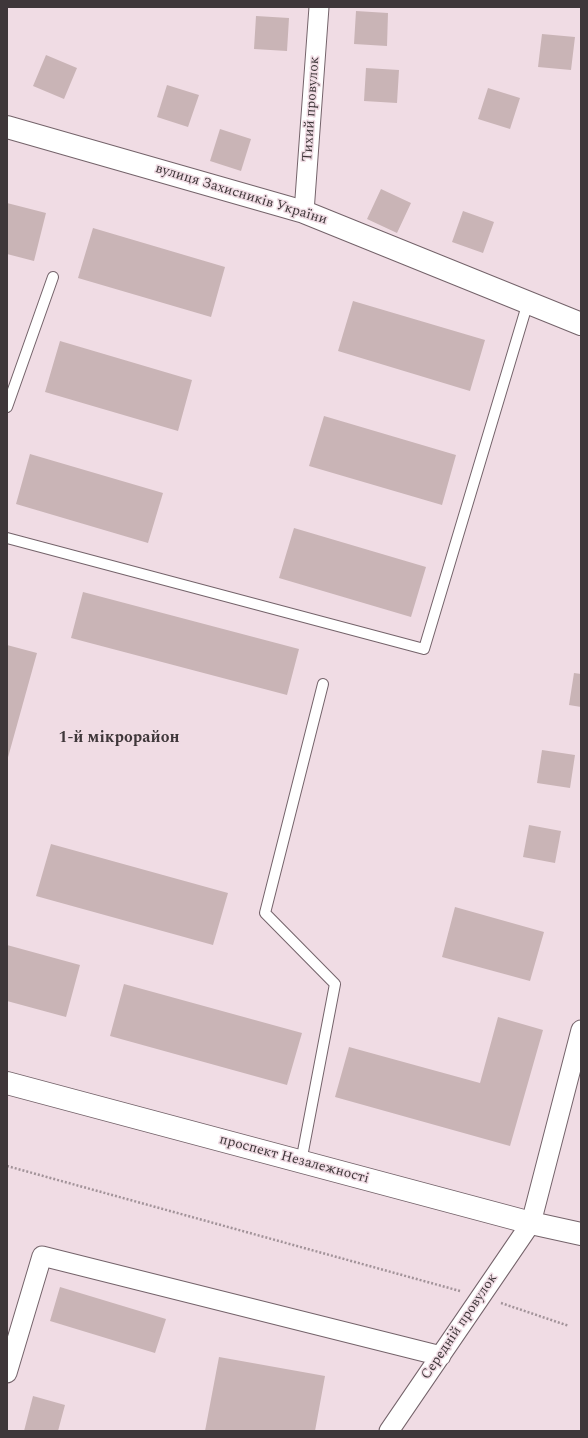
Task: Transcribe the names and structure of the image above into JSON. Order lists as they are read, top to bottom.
{
  "streets": {
    "street": [
      "Тихий провулок",
      "вулиця Захисників України",
      "проспект Незалежності",
      "Середній провулок"
    ]
  },
  "crossings": [
    ["Тихий провулок", "вулиця Захисників України"],
    ["проспект Незалежності", "Середній провулок"]
  ],
  "districts": ["1-й мікрорайон"]
}
